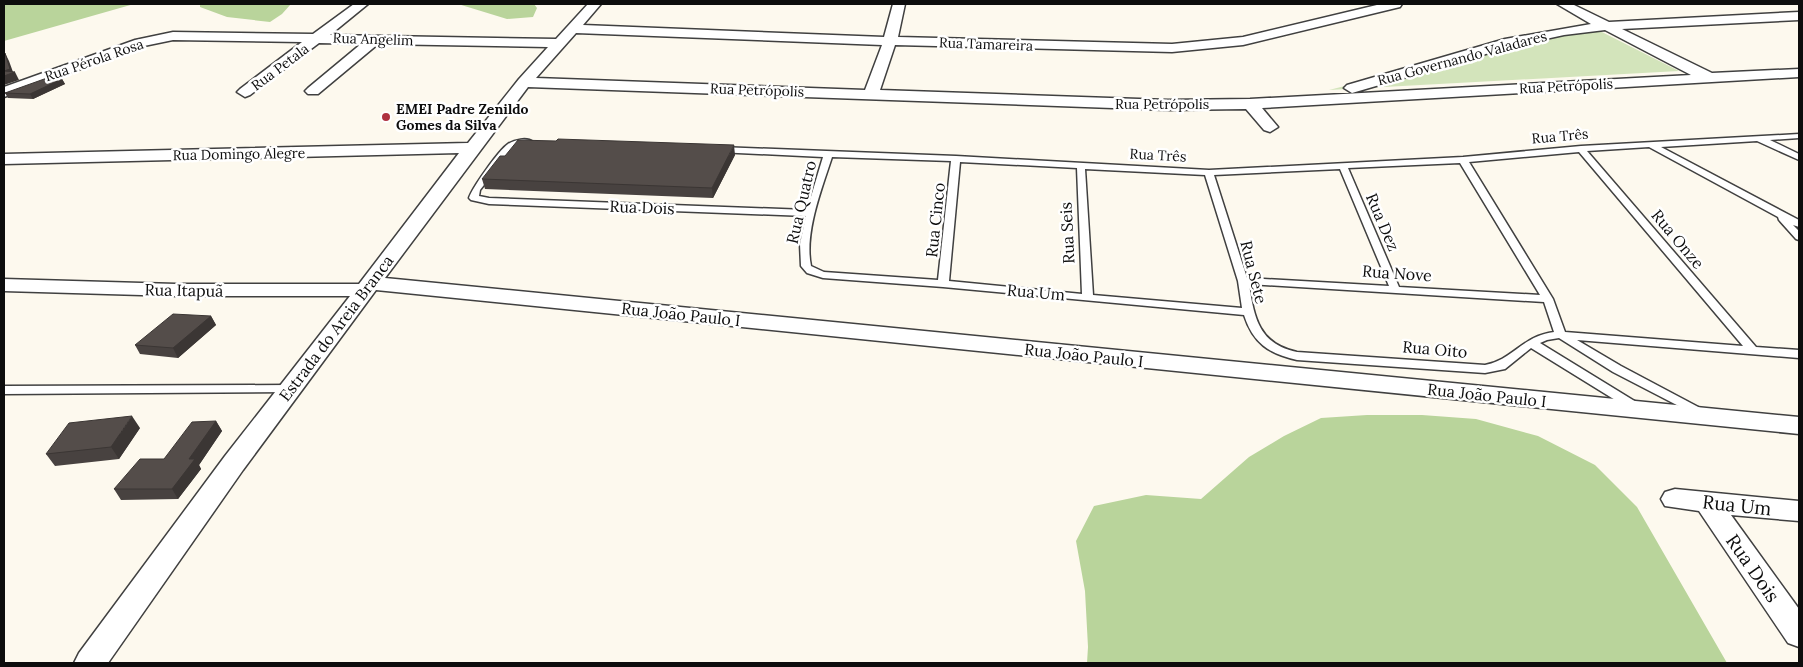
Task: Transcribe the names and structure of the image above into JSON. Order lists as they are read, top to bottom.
{
  "streets": {
    "street": [
      "Rua Angelim",
      "Rua Tamareira",
      "Rua Governando Valadares",
      "Rua Pérola Rosa",
      "Rua Petala",
      "Rua Petrópolis",
      "Rua Domingo Alegre",
      "Rua Dois",
      "Rua Itapuã",
      "Rua Um",
      "Rua João Paulo I",
      "Estrada do Areia Branca"
    ],
    "lane": [
      "Rua Três",
      "Rua Quatro",
      "Rua Cinco",
      "Rua Dez",
      "Rua Seis",
      "Rua Onze",
      "Rua Sete",
      "Rua Nove",
      "Rua Oito"
    ]
  },
  "crossings": [
    ["Rua Angelim", "Rua Pérola Rosa"],
    ["Rua Angelim", "Rua Petala"],
    ["Rua Angelim", "Estrada do Areia Branca"],
    ["Rua Tamareira", "Estrada do Areia Branca"],
    ["Rua Governando Valadares", "Rua Petrópolis"],
    ["Rua Petrópolis", "Estrada do Areia Branca"],
    ["Rua Três", "Rua Quatro"],
    ["Rua Três", "Rua Cinco"],
    ["Rua Três", "Rua Dez"],
    ["Rua Três", "Rua Seis"],
    ["Rua Três", "Rua Onze"],
    ["Rua Três", "Rua Sete"],
    ["Rua Domingo Alegre", "Estrada do Areia Branca"],
    ["Rua Quatro", "Rua Dois"],
    ["Rua Quatro", "Rua Um"],
    ["Rua Dois", "Rua Um"],
    ["Rua Cinco", "Rua Um"],
    ["Rua Dez", "Rua Nove"],
    ["Rua Seis", "Rua Um"],
    ["Rua Sete", "Rua Nove"],
    ["Rua Sete", "Rua Um"],
    ["Rua Sete", "Rua Oito"],
    ["Rua Itapuã", "Rua João Paulo I"],
    ["Rua Itapuã", "Estrada do Areia Branca"],
    ["Rua João Paulo I", "Estrada do Areia Branca"]
  ],
  "places": ["EMEI Padre Zenildo Gomes da Silva"]
}
